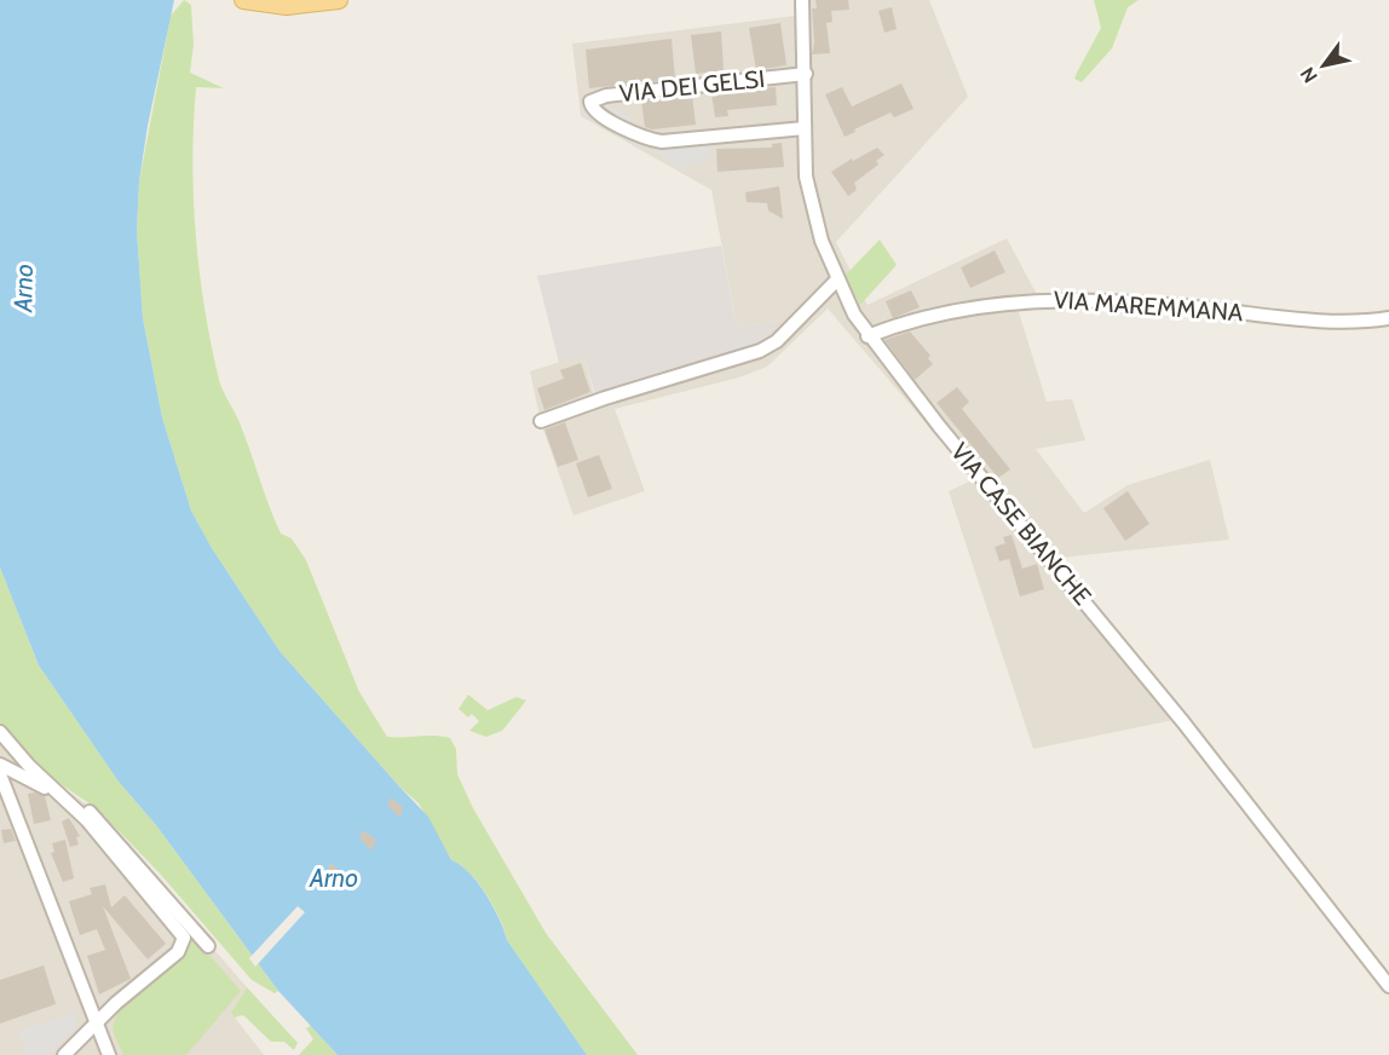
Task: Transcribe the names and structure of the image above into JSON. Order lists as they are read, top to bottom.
{
  "streets": {
    "street": ["VIA DEI GELSI", "VIA MAREMMANA", "VIA CASE BIANCHE"]
  },
  "crossings": [
    ["VIA DEI GELSI", "VIA CASE BIANCHE"],
    ["VIA MAREMMANA", "VIA CASE BIANCHE"]
  ],
  "water": ["Arno"],
  "north": "bottom left"
}
